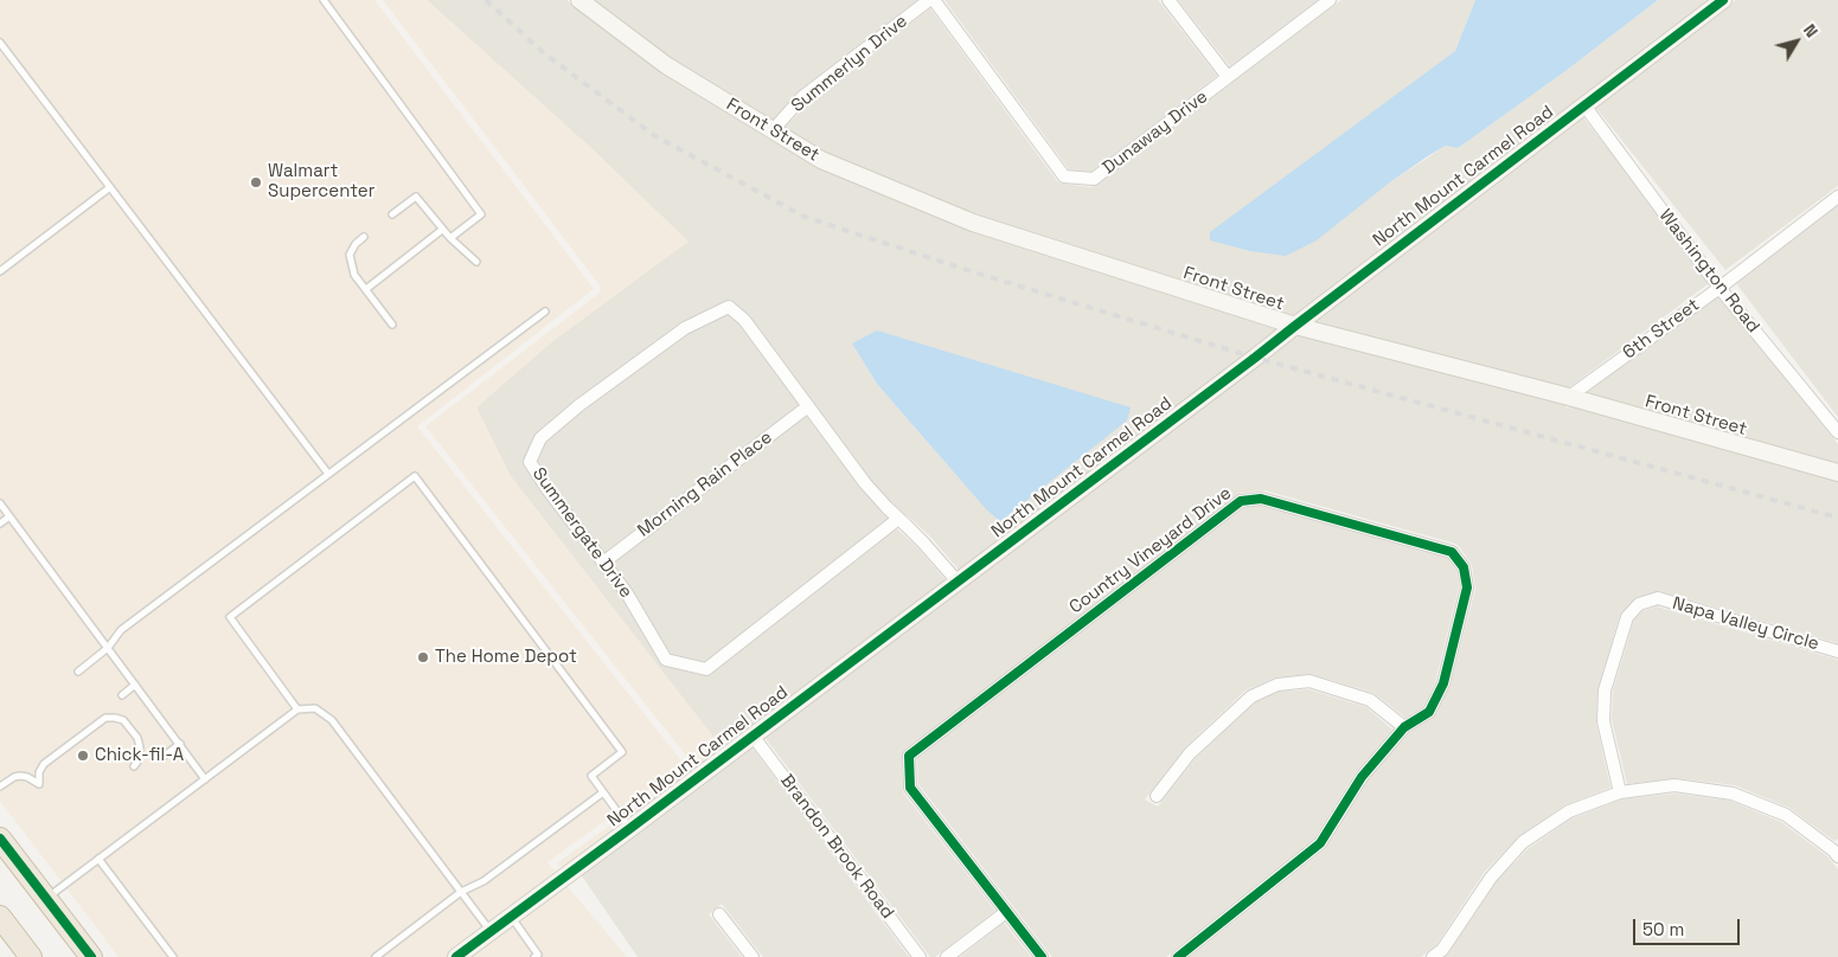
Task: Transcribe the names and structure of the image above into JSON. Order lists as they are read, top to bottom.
{
  "streets": {
    "street": [
      "Summerlyn Drive",
      "Front Street",
      "Dunaway Drive",
      "North Mount Carmel Road",
      "Washington Road",
      "6th Street",
      "Morning Rain Place",
      "Summergate Drive",
      "Country Vineyard Drive",
      "Napa Valley Circle",
      "Brandon Brook Road"
    ]
  },
  "crossings": [
    ["Summerlyn Drive", "Front Street"],
    ["Front Street", "North Mount Carmel Road"],
    ["Front Street", "6th Street"],
    ["North Mount Carmel Road", "Washington Road"],
    ["North Mount Carmel Road", "Summergate Drive"],
    ["North Mount Carmel Road", "Brandon Brook Road"],
    ["Washington Road", "6th Street"],
    ["Morning Rain Place", "Summergate Drive"]
  ],
  "places": ["Walmart Supercenter", "The Home Depot", "Chick-fil-A"],
  "scale_bar": "50 m",
  "north": "top right"
}
